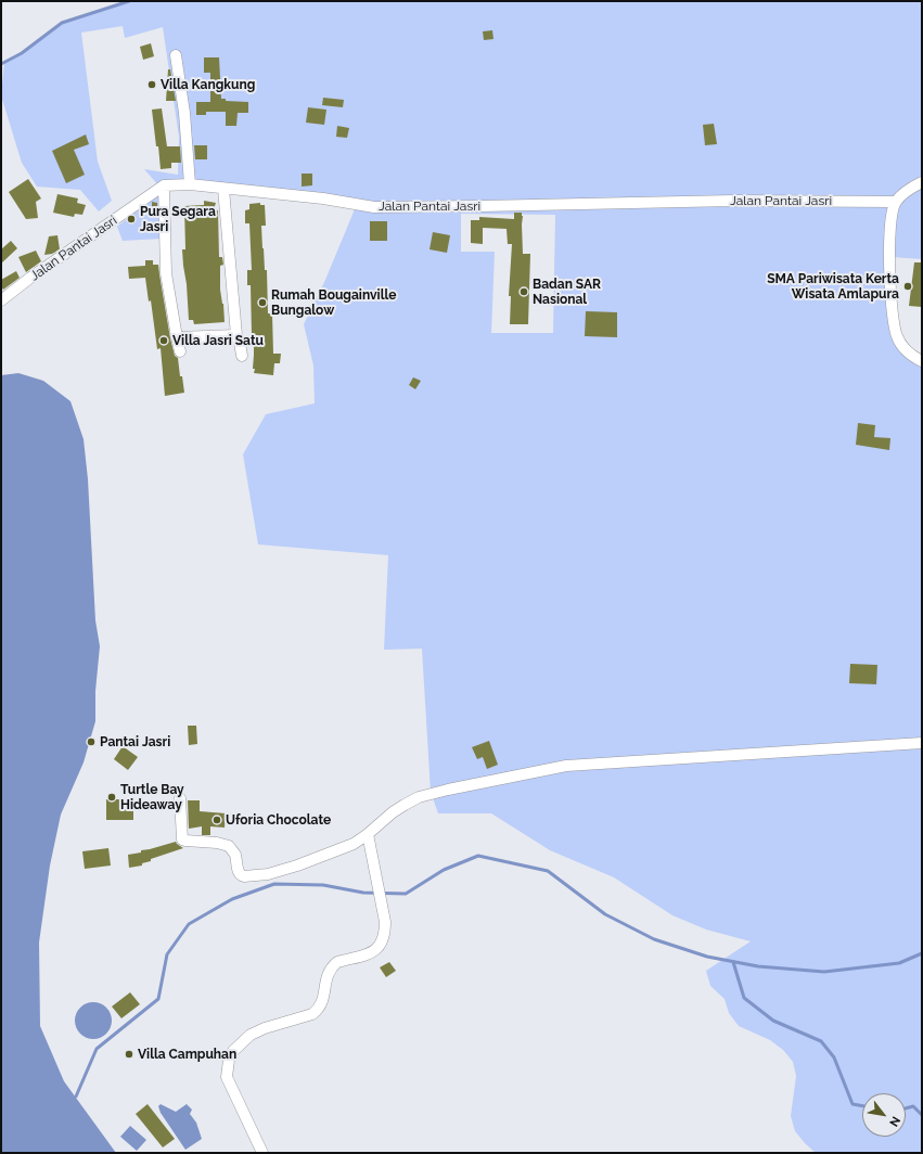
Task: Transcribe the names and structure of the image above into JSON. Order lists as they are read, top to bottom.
{
  "streets": {
    "street": ["Jalan Pantai Jasri"]
  },
  "places": [
    "Villa Kangkung",
    "Pura Segara Jasri",
    "SMA Pariwisata Kerta Wisata Amlapura",
    "Badan SAR Nasional",
    "Rumah Bougainville Bungalow",
    "Villa Jasri Satu",
    "Pantai Jasri",
    "Turtle Bay Hideaway",
    "Uforia Chocolate",
    "Villa Campuhan"
  ],
  "north": "bottom right"
}
